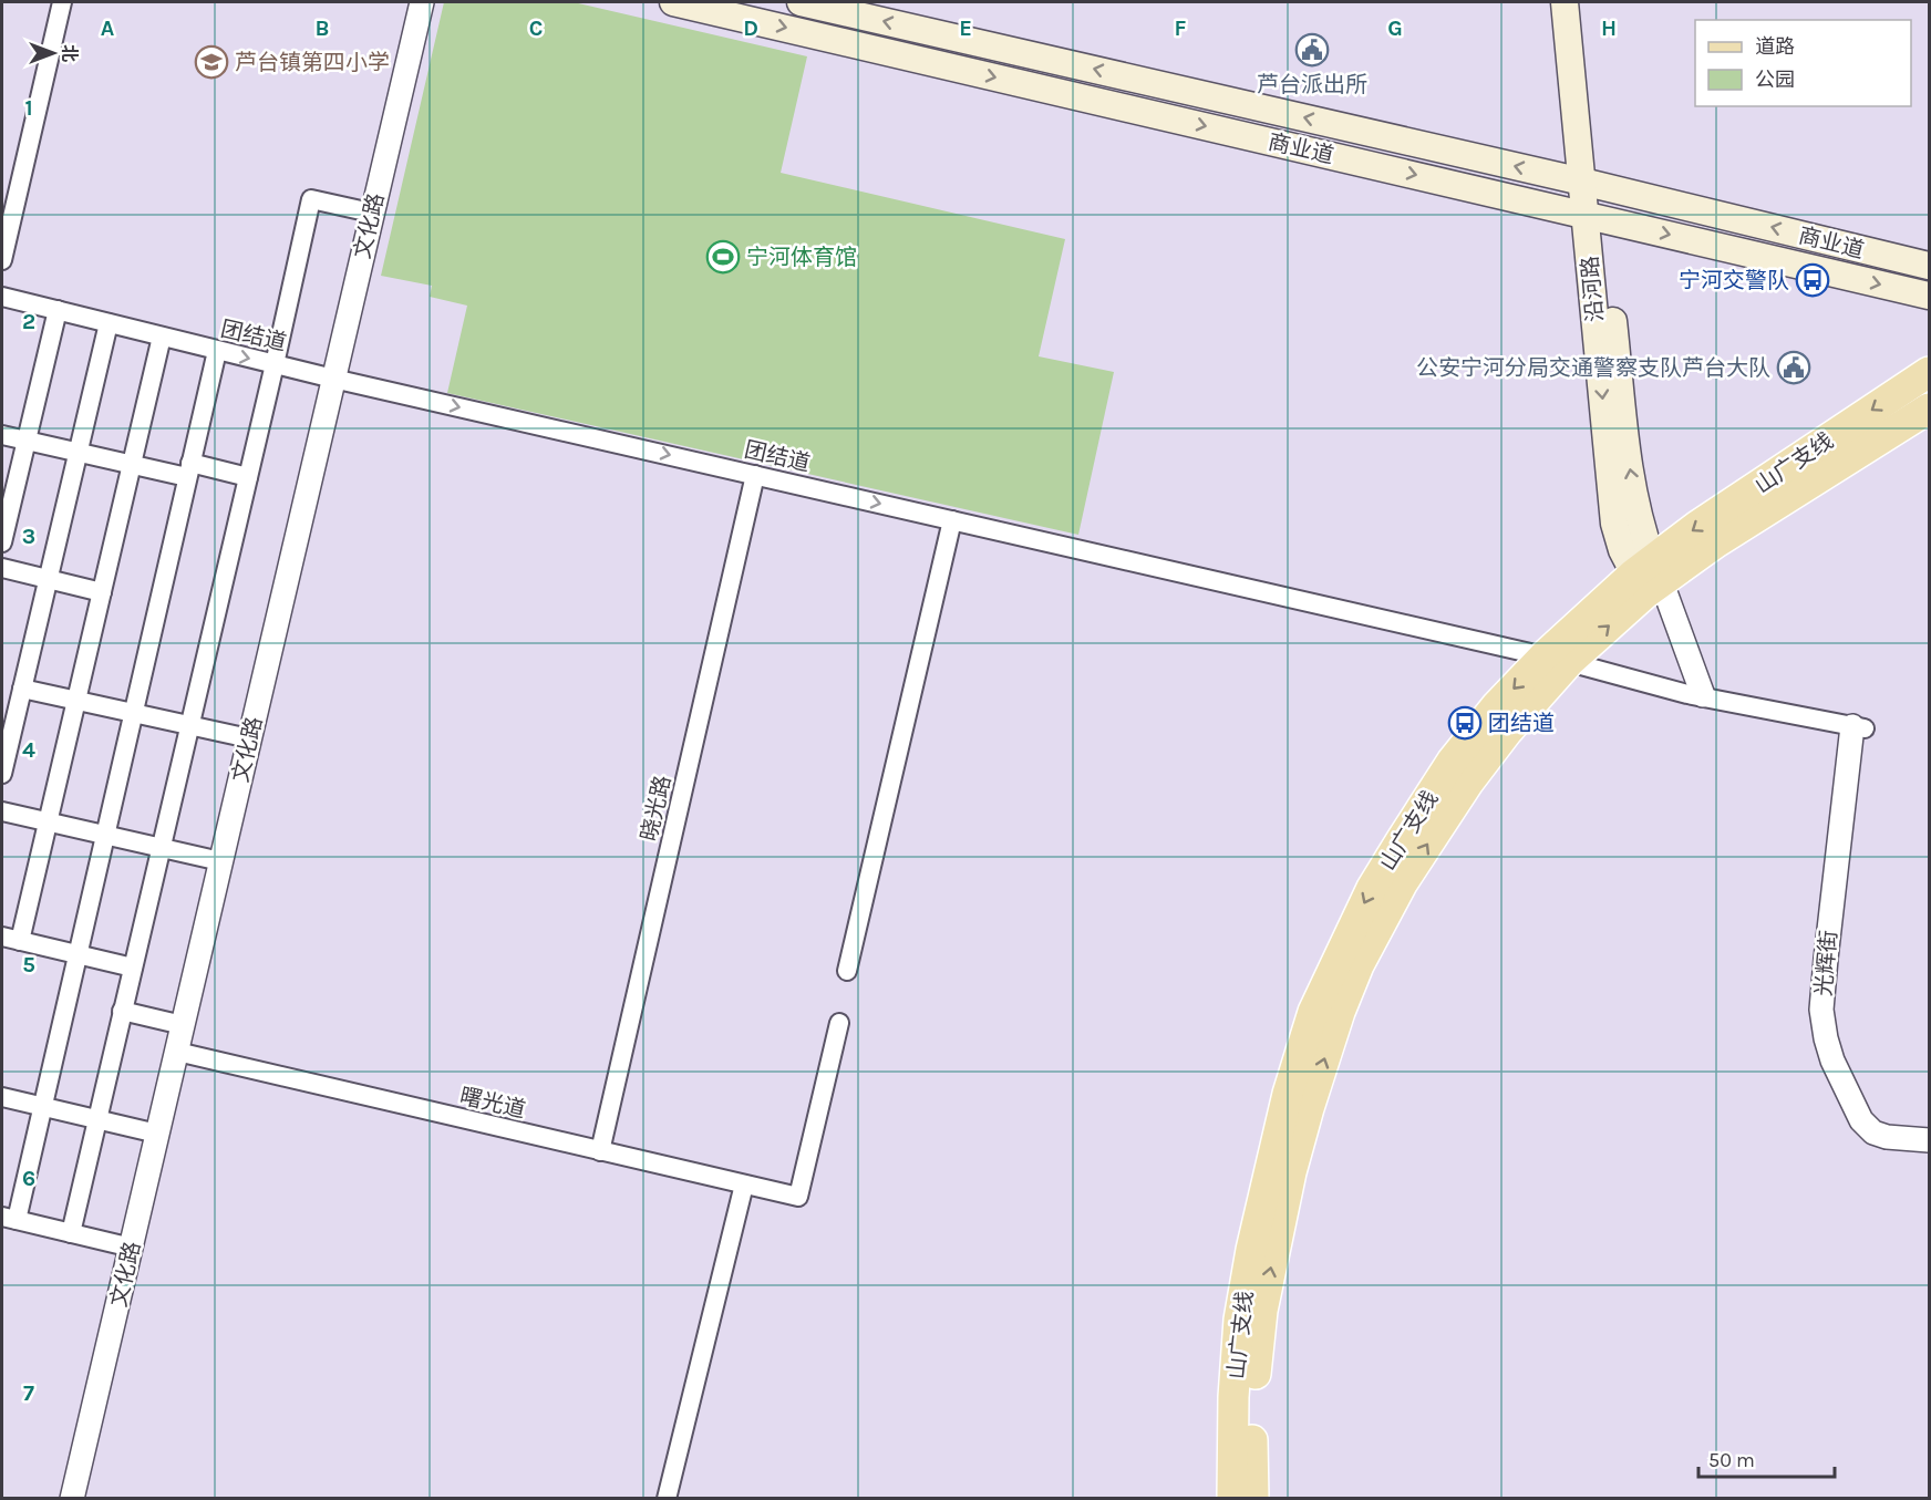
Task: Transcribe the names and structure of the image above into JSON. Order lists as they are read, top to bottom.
{
  "streets": {
    "main road": ["商业道", "沿河路", "山广支线"],
    "street": [
      "文化路",
      "团结道",
      "晓光路",
      "光辉街",
      "曙光道"
    ]
  },
  "crossings": [
    ["商业道", "沿河路"],
    ["文化路", "团结道"],
    ["文化路", "曙光道"],
    ["沿河路", "山广支线"],
    ["团结道", "山广支线"],
    ["团结道", "晓光路"],
    ["团结道", "光辉街"],
    ["晓光路", "曙光道"]
  ],
  "one_way": ["团结道"],
  "places": {
    "public building": ["芦台派出所", "公安宁河分局交通警察支队芦台大队"],
    "school or university": ["芦台镇第四小学"],
    "sports": ["宁河体育馆"],
    "bus stop": ["宁河交警队", "团结道"]
  },
  "legend": ["道路", "公园"],
  "scale_bar": "50 m",
  "north": "right",
  "grid": {
    "columns": [
      "A",
      "B",
      "C",
      "D",
      "E",
      "F",
      "G",
      "H"
    ],
    "rows": [
      "1",
      "2",
      "3",
      "4",
      "5",
      "6",
      "7"
    ]
  }
}
